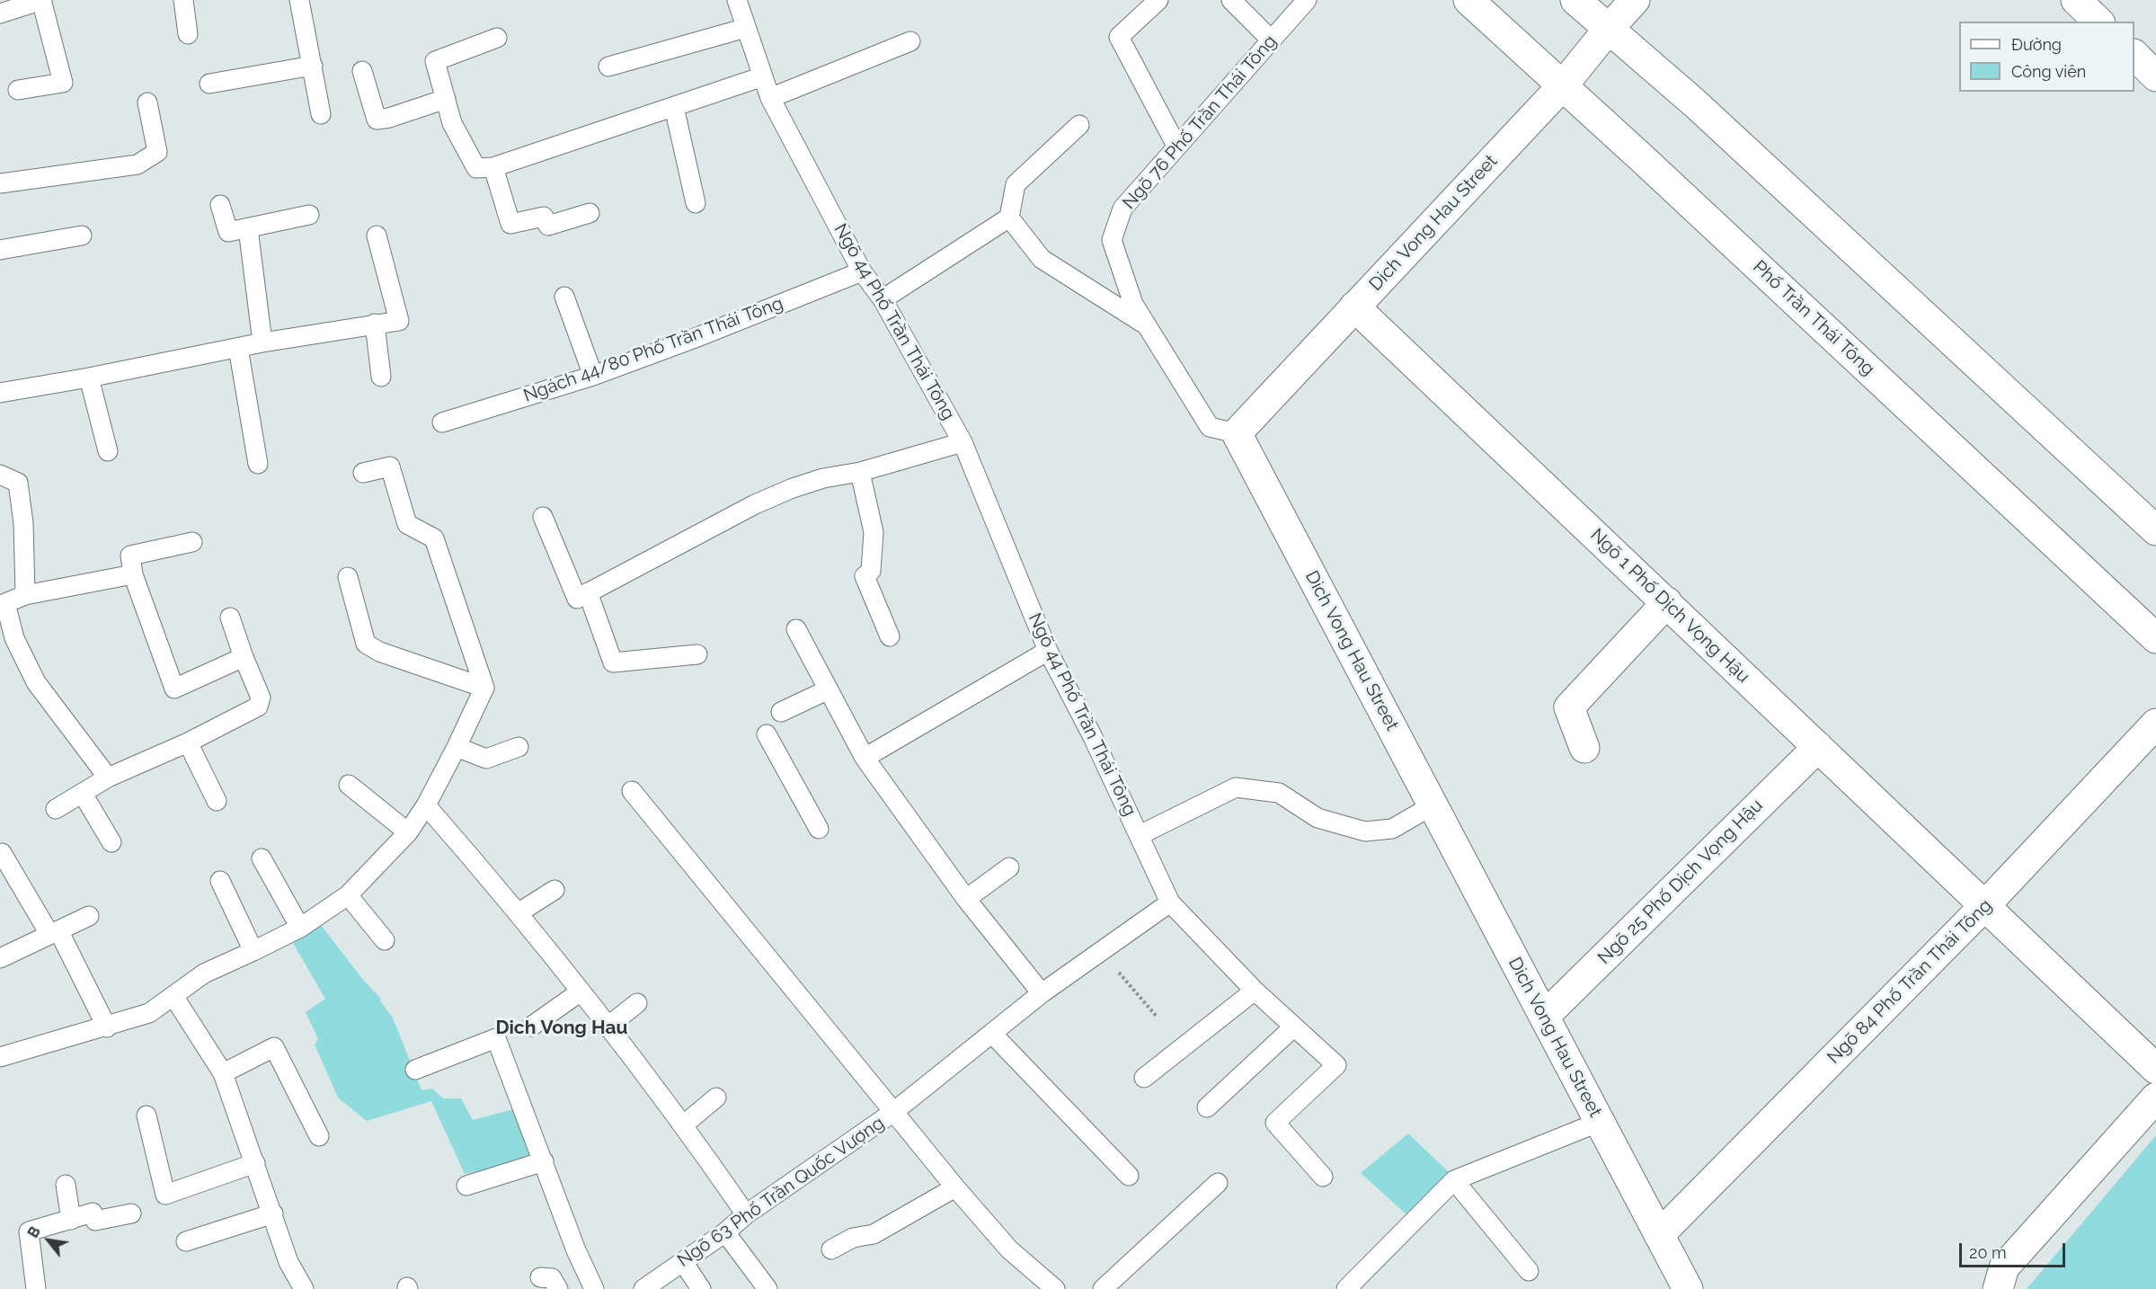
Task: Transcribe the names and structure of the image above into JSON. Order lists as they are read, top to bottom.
{
  "streets": {
    "street": [
      "Dich Vong Hau Street",
      "Phố Trần Thái Tông",
      "Ngõ 1 Phố Dịch Vọng Hậu",
      "Ngõ 25 Phố Dịch Vọng Hậu",
      "Ngõ 84 Phố Trần Thái Tông"
    ],
    "lane": [
      "Ngõ 76 Phố Trần Thái Tông",
      "Ngõ 44 Phố Trần Thái Tông",
      "Ngách 44/80 Phố Trần Thái Tông",
      "Ngõ 63 Phố Trần Quốc Vượng"
    ]
  },
  "crossings": [
    ["Ngõ 76 Phố Trần Thái Tông", "Dich Vong Hau Street"],
    ["Dich Vong Hau Street", "Phố Trần Thái Tông"],
    ["Dich Vong Hau Street", "Ngõ 1 Phố Dịch Vọng Hậu"],
    ["Dich Vong Hau Street", "Ngõ 25 Phố Dịch Vọng Hậu"],
    ["Dich Vong Hau Street", "Ngõ 84 Phố Trần Thái Tông"],
    ["Ngõ 44 Phố Trần Thái Tông", "Ngách 44/80 Phố Trần Thái Tông"],
    ["Ngõ 1 Phố Dịch Vọng Hậu", "Ngõ 25 Phố Dịch Vọng Hậu"],
    ["Ngõ 1 Phố Dịch Vọng Hậu", "Ngõ 84 Phố Trần Thái Tông"]
  ],
  "districts": ["Dich Vong Hau"],
  "legend": ["Đường", "Công viên"],
  "scale_bar": "20 m",
  "north": "top left"
}
